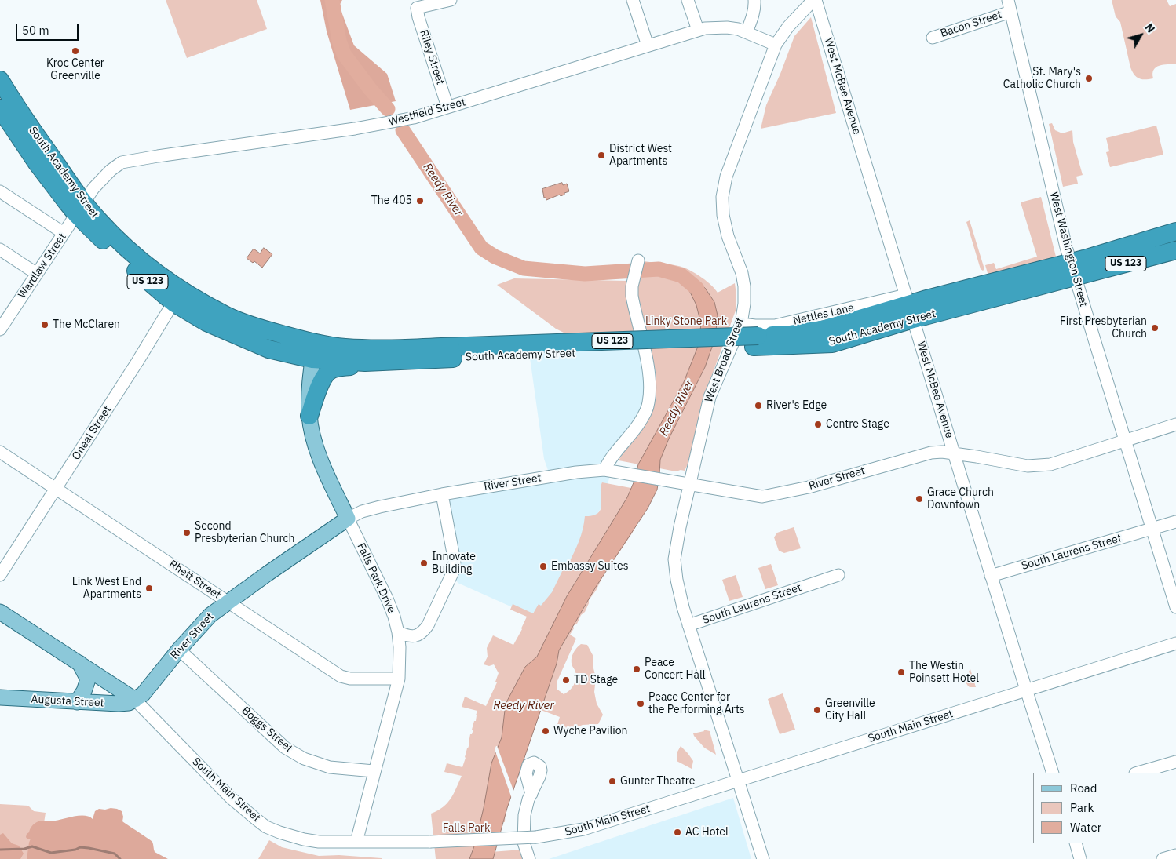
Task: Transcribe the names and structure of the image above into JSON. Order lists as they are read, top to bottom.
{
  "streets": {
    "highway": ["South Academy Street", "US 123"],
    "main road": [
      "River Street",
      "Falls Park Drive",
      "Augusta Street",
      "South Main Street"
    ],
    "street": [
      "Bacon Street",
      "Riley Street",
      "West McBee Avenue",
      "Westfield Street",
      "West Washington Street",
      "Wardlaw Street",
      "Nettles Lane",
      "West Broad Street",
      "Oneal Street",
      "South Laurens Street",
      "Rhett Street",
      "Boggs Street"
    ]
  },
  "crossings": [
    ["Bacon Street", "West Washington Street"],
    ["Riley Street", "Westfield Street"],
    ["West McBee Avenue", "South Academy Street"],
    ["West McBee Avenue", "Nettles Lane"],
    ["West McBee Avenue", "West Broad Street"],
    ["West McBee Avenue", "River Street"],
    ["West McBee Avenue", "South Laurens Street"],
    ["West McBee Avenue", "South Main Street"],
    ["Westfield Street", "South Academy Street"],
    ["Westfield Street", "Wardlaw Street"],
    ["Westfield Street", "West Broad Street"],
    ["South Academy Street", "West Washington Street"],
    ["South Academy Street", "US 123"],
    ["South Academy Street", "Wardlaw Street"],
    ["South Academy Street", "Nettles Lane"],
    ["South Academy Street", "Oneal Street"],
    ["South Academy Street", "Falls Park Drive"],
    ["West Washington Street", "US 123"],
    ["West Washington Street", "River Street"],
    ["West Washington Street", "South Laurens Street"],
    ["Nettles Lane", "West Broad Street"],
    ["West Broad Street", "River Street"],
    ["West Broad Street", "South Laurens Street"],
    ["West Broad Street", "South Main Street"],
    ["Oneal Street", "Rhett Street"],
    ["River Street", "Falls Park Drive"],
    ["River Street", "Rhett Street"],
    ["River Street", "Augusta Street"],
    ["River Street", "South Main Street"],
    ["River Street", "Boggs Street"],
    ["Falls Park Drive", "Rhett Street"],
    ["Falls Park Drive", "South Main Street"],
    ["Falls Park Drive", "Boggs Street"],
    ["Augusta Street", "South Main Street"]
  ],
  "water": ["Reedy River"],
  "parks": ["Linky Stone Park", "Falls Park"],
  "places": [
    "Kroc Center Greenville",
    "St. Mary's Catholic Church",
    "District West Apartments",
    "The 405",
    "The McClaren",
    "First Presbyterian Church",
    "River's Edge",
    "Centre Stage",
    "Grace Church Downtown",
    "Second Presbyterian Church",
    "Innovate Building",
    "Embassy Suites",
    "Link West End Apartments",
    "Peace Concert Hall",
    "The Westin Poinsett Hotel",
    "TD Stage",
    "Peace Center for the Performing Arts",
    "Greenville City Hall",
    "Wyche Pavilion",
    "Gunter Theatre",
    "AC Hotel"
  ],
  "legend": ["Road", "Park", "Water"],
  "scale_bar": "50 m",
  "north": "top right"
}
